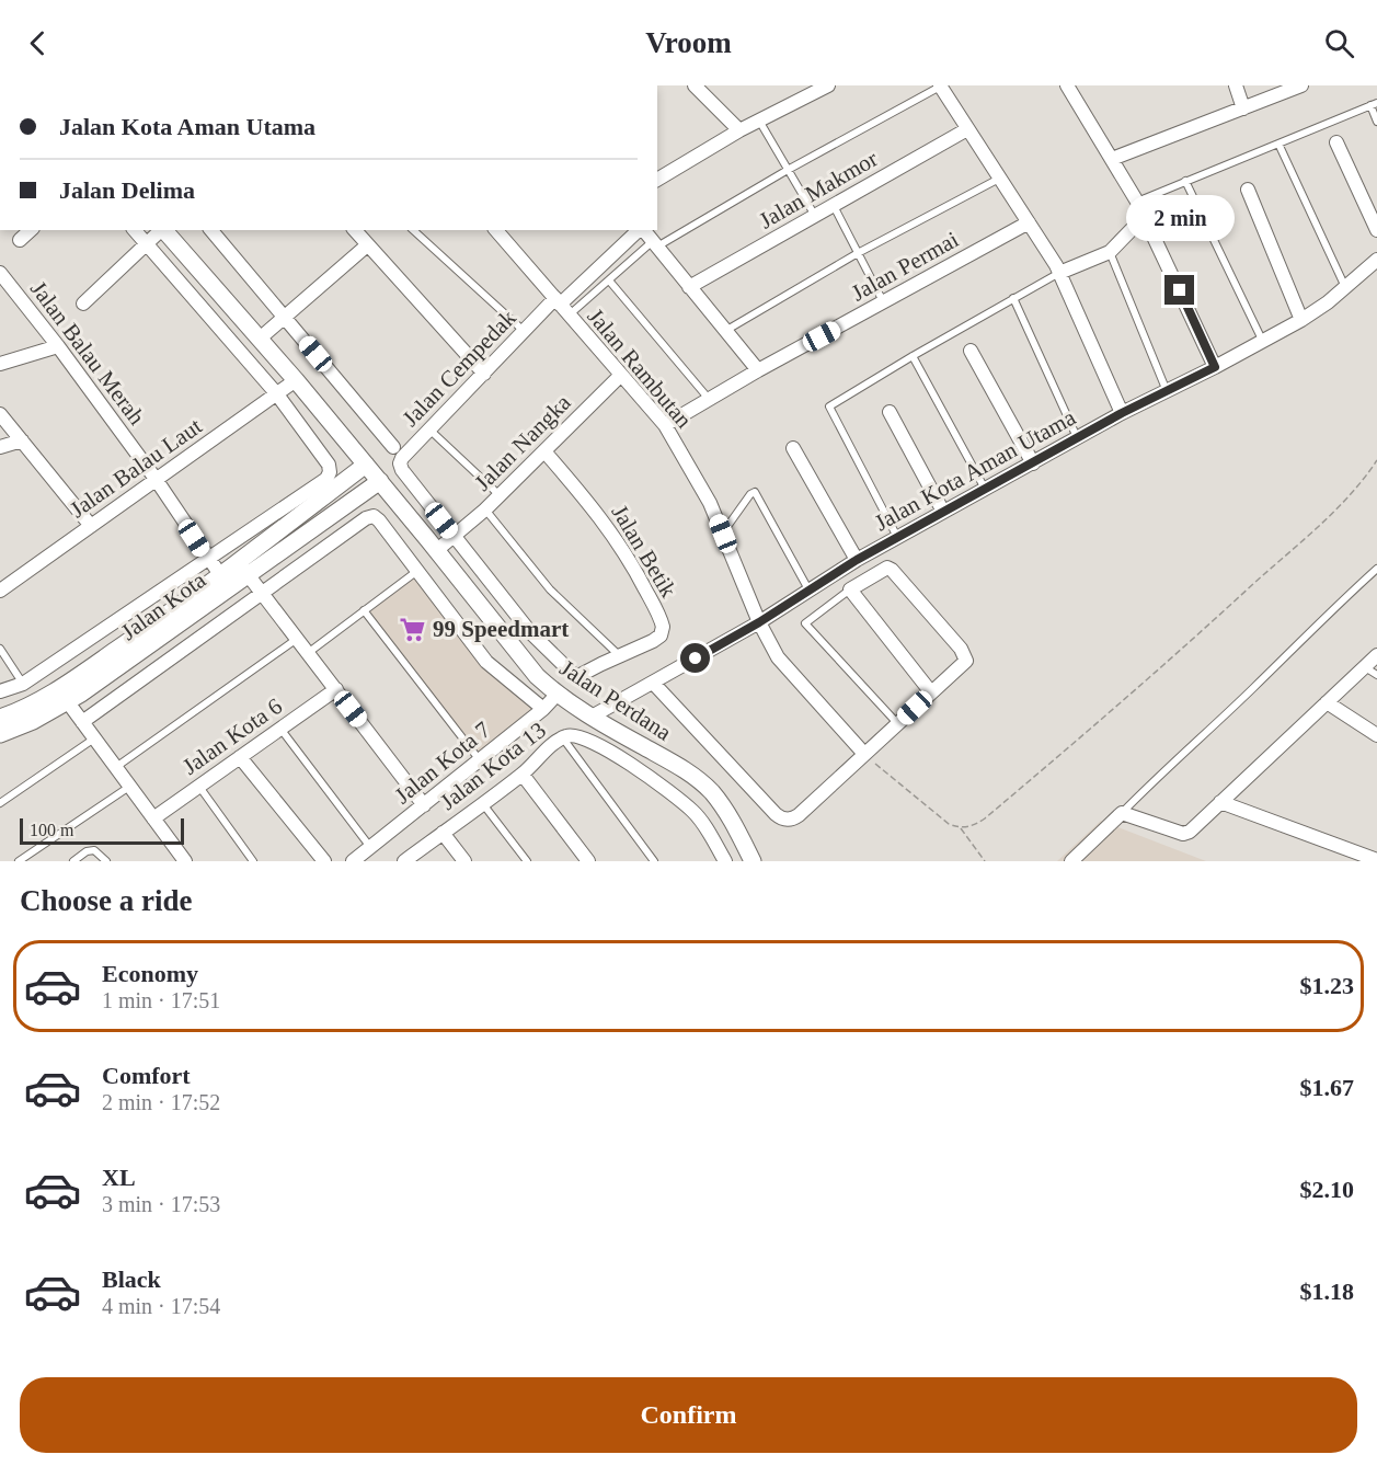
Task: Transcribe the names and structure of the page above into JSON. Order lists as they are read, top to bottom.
{
  "streets": {
    "street": [
      "Jalan Makmor",
      "Jalan Permai",
      "Jalan Balau Merah",
      "Jalan Cempedak",
      "Jalan Rambutan",
      "Jalan Nangka",
      "Jalan Balau Laut",
      "Jalan Kota Aman Utama",
      "Jalan Betik",
      "Jalan Kota",
      "Jalan Perdana",
      "Jalan Kota 6",
      "Jalan Kota 7",
      "Jalan Kota 13"
    ]
  },
  "crossings": [
    ["Jalan Permai", "Jalan Rambutan"],
    ["Jalan Balau Merah", "Jalan Balau Laut"],
    ["Jalan Balau Merah", "Jalan Kota"],
    ["Jalan Cempedak", "Jalan Rambutan"],
    ["Jalan Cempedak", "Jalan Nangka"],
    ["Jalan Cempedak", "Jalan Betik"],
    ["Jalan Rambutan", "Jalan Nangka"],
    ["Jalan Rambutan", "Jalan Kota Aman Utama"],
    ["Jalan Nangka", "Jalan Betik"],
    ["Jalan Nangka", "Jalan Perdana"],
    ["Jalan Balau Laut", "Jalan Perdana"],
    ["Jalan Kota Aman Utama", "Jalan Perdana"],
    ["Jalan Kota", "Jalan Perdana"],
    ["Jalan Perdana", "Jalan Kota 7"]
  ],
  "places": {
    "supermarket": ["99 Speedmart"]
  },
  "scale_bar": "100 m",
  "page": {
    "header": "Vroom",
    "banner": ["Jalan Kota Aman Utama", "Jalan Delima"],
    "bubble": "2 min",
    "scale": "100 m",
    "heading": "Choose a ride",
    "list": [
      {
        "name": "Economy",
        "note": "1 min · 17:51",
        "value": "$1.23"
      },
      {
        "name": "Comfort",
        "note": "2 min · 17:52",
        "value": "$1.67"
      },
      {
        "name": "XL",
        "note": "3 min · 17:53",
        "value": "$2.10"
      },
      {
        "name": "Black",
        "note": "4 min · 17:54",
        "value": "$1.18"
      }
    ],
    "buttons": "Confirm"
  }
}
